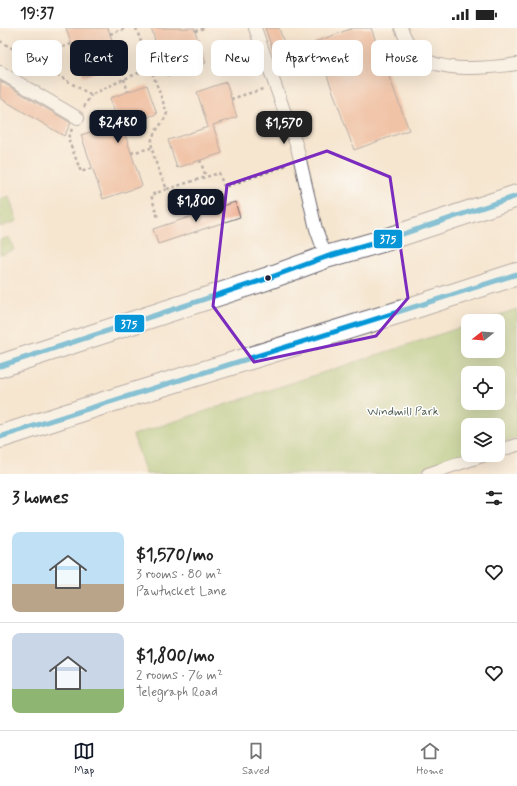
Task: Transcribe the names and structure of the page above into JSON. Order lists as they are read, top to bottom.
{
  "parks": ["Windmill Park"],
  "lines": ["transit line 375"],
  "north": "left",
  "page": {
    "status": "19:37",
    "chip": [
      "Buy",
      "Rent",
      "Filters",
      "New",
      "Apartment",
      "House"
    ],
    "price": ["$2,480", "$1,570", "$1,800"],
    "heading": "3 homes",
    "list": [
      {
        "name": "$1,570/mo",
        "note": "3 rooms · 80 m² · Pawtucket Lane"
      },
      {
        "name": "$1,800/mo",
        "note": "2 rooms · 76 m² · Telegraph Road"
      }
    ],
    "tabs": ["Map", "Saved", "Home"]
  }
}
